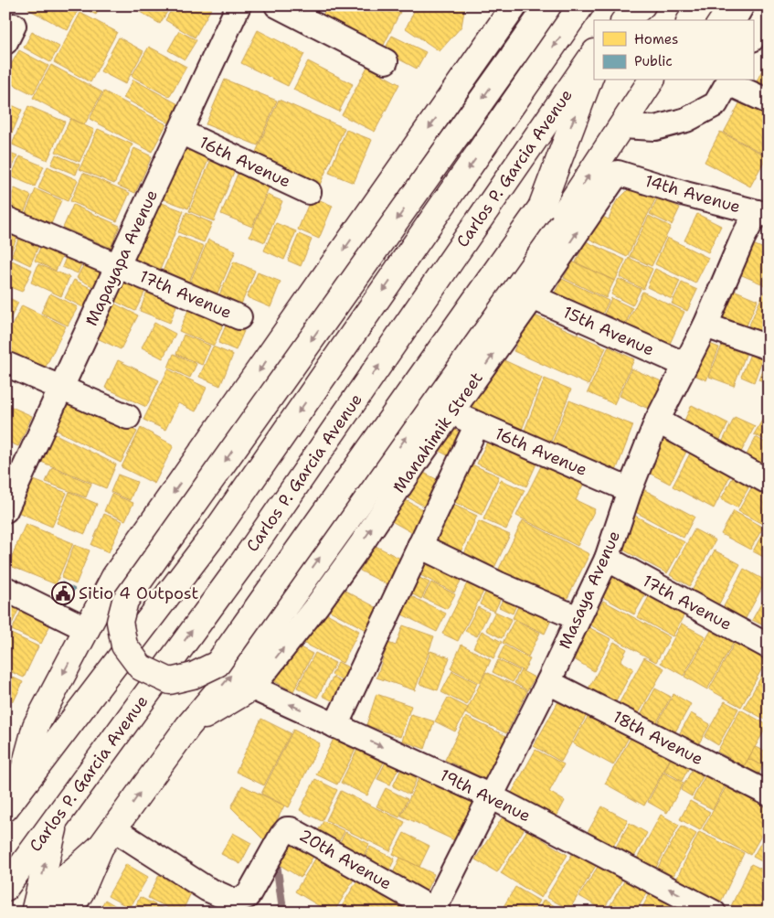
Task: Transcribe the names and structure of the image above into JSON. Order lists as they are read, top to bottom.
{
  "streets": {
    "main road": ["Carlos P. Garcia Avenue"],
    "street": [
      "16th Avenue",
      "14th Avenue",
      "Mapayapa Avenue",
      "17th Avenue",
      "15th Avenue",
      "Manahimik Street",
      "Masaya Avenue",
      "18th Avenue",
      "19th Avenue",
      "20th Avenue"
    ]
  },
  "crossings": [
    ["16th Avenue", "Mapayapa Avenue"],
    ["16th Avenue", "Manahimik Street"],
    ["16th Avenue", "Masaya Avenue"],
    ["14th Avenue", "Manahimik Street"],
    ["14th Avenue", "Masaya Avenue"],
    ["Mapayapa Avenue", "17th Avenue"],
    ["17th Avenue", "Masaya Avenue"],
    ["15th Avenue", "Manahimik Street"],
    ["15th Avenue", "Masaya Avenue"],
    ["Manahimik Street", "19th Avenue"],
    ["Masaya Avenue", "18th Avenue"],
    ["Masaya Avenue", "19th Avenue"],
    ["Masaya Avenue", "20th Avenue"]
  ],
  "places": {
    "public building": ["Sitio 4 Outpost"]
  },
  "legend": ["Homes", "Public"]
}
